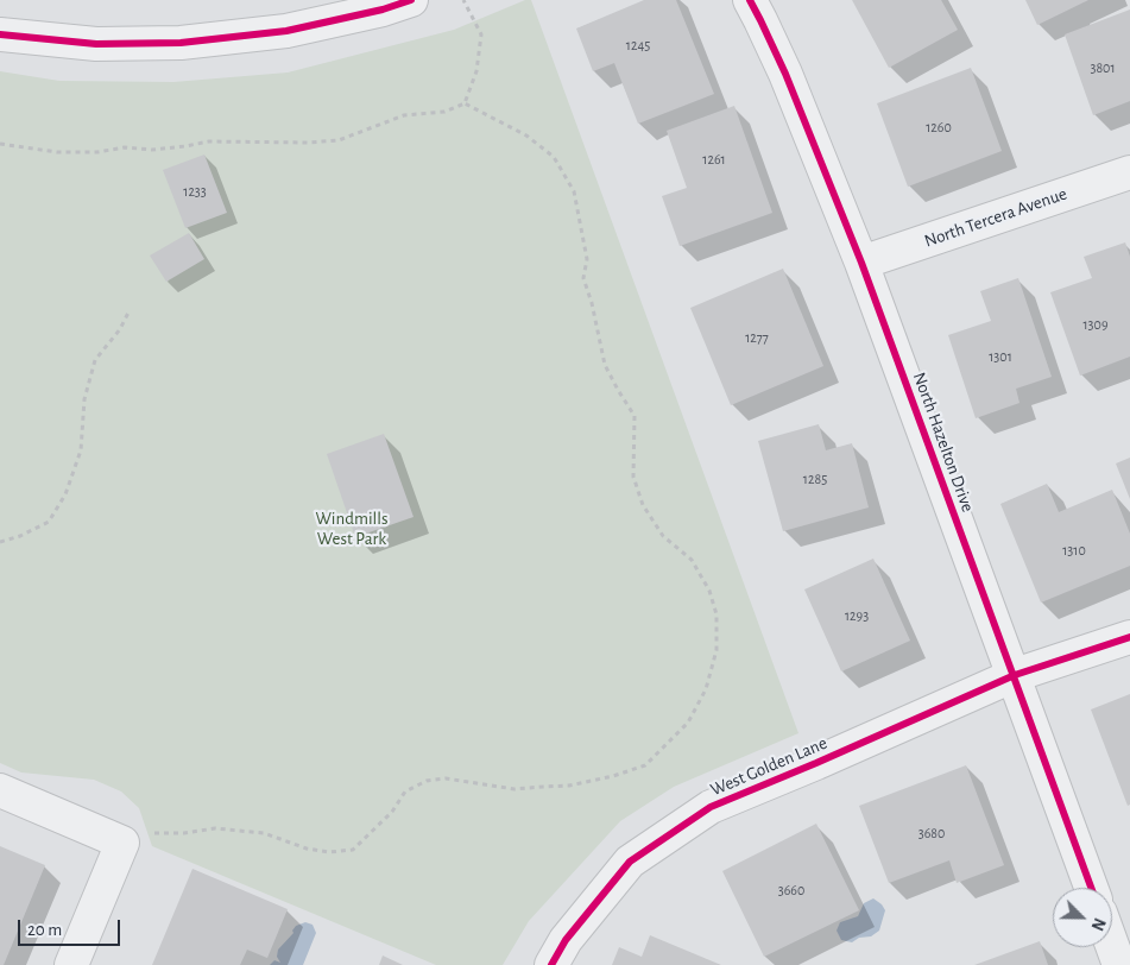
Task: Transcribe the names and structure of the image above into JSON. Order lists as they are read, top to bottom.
{
  "streets": {
    "street": ["North Tercera Avenue", "North Hazelton Drive", "West Golden Lane"]
  },
  "crossings": [
    ["North Tercera Avenue", "North Hazelton Drive"],
    ["North Hazelton Drive", "West Golden Lane"]
  ],
  "parks": ["Windmills West Park"],
  "house_numbers": [
    "1245",
    "3801",
    "1260",
    "1261",
    "1233",
    "1309",
    "1277",
    "1301",
    "1285",
    "1310",
    "1293",
    "3680",
    "3660"
  ],
  "scale_bar": "20 m",
  "north": "bottom right"
}
